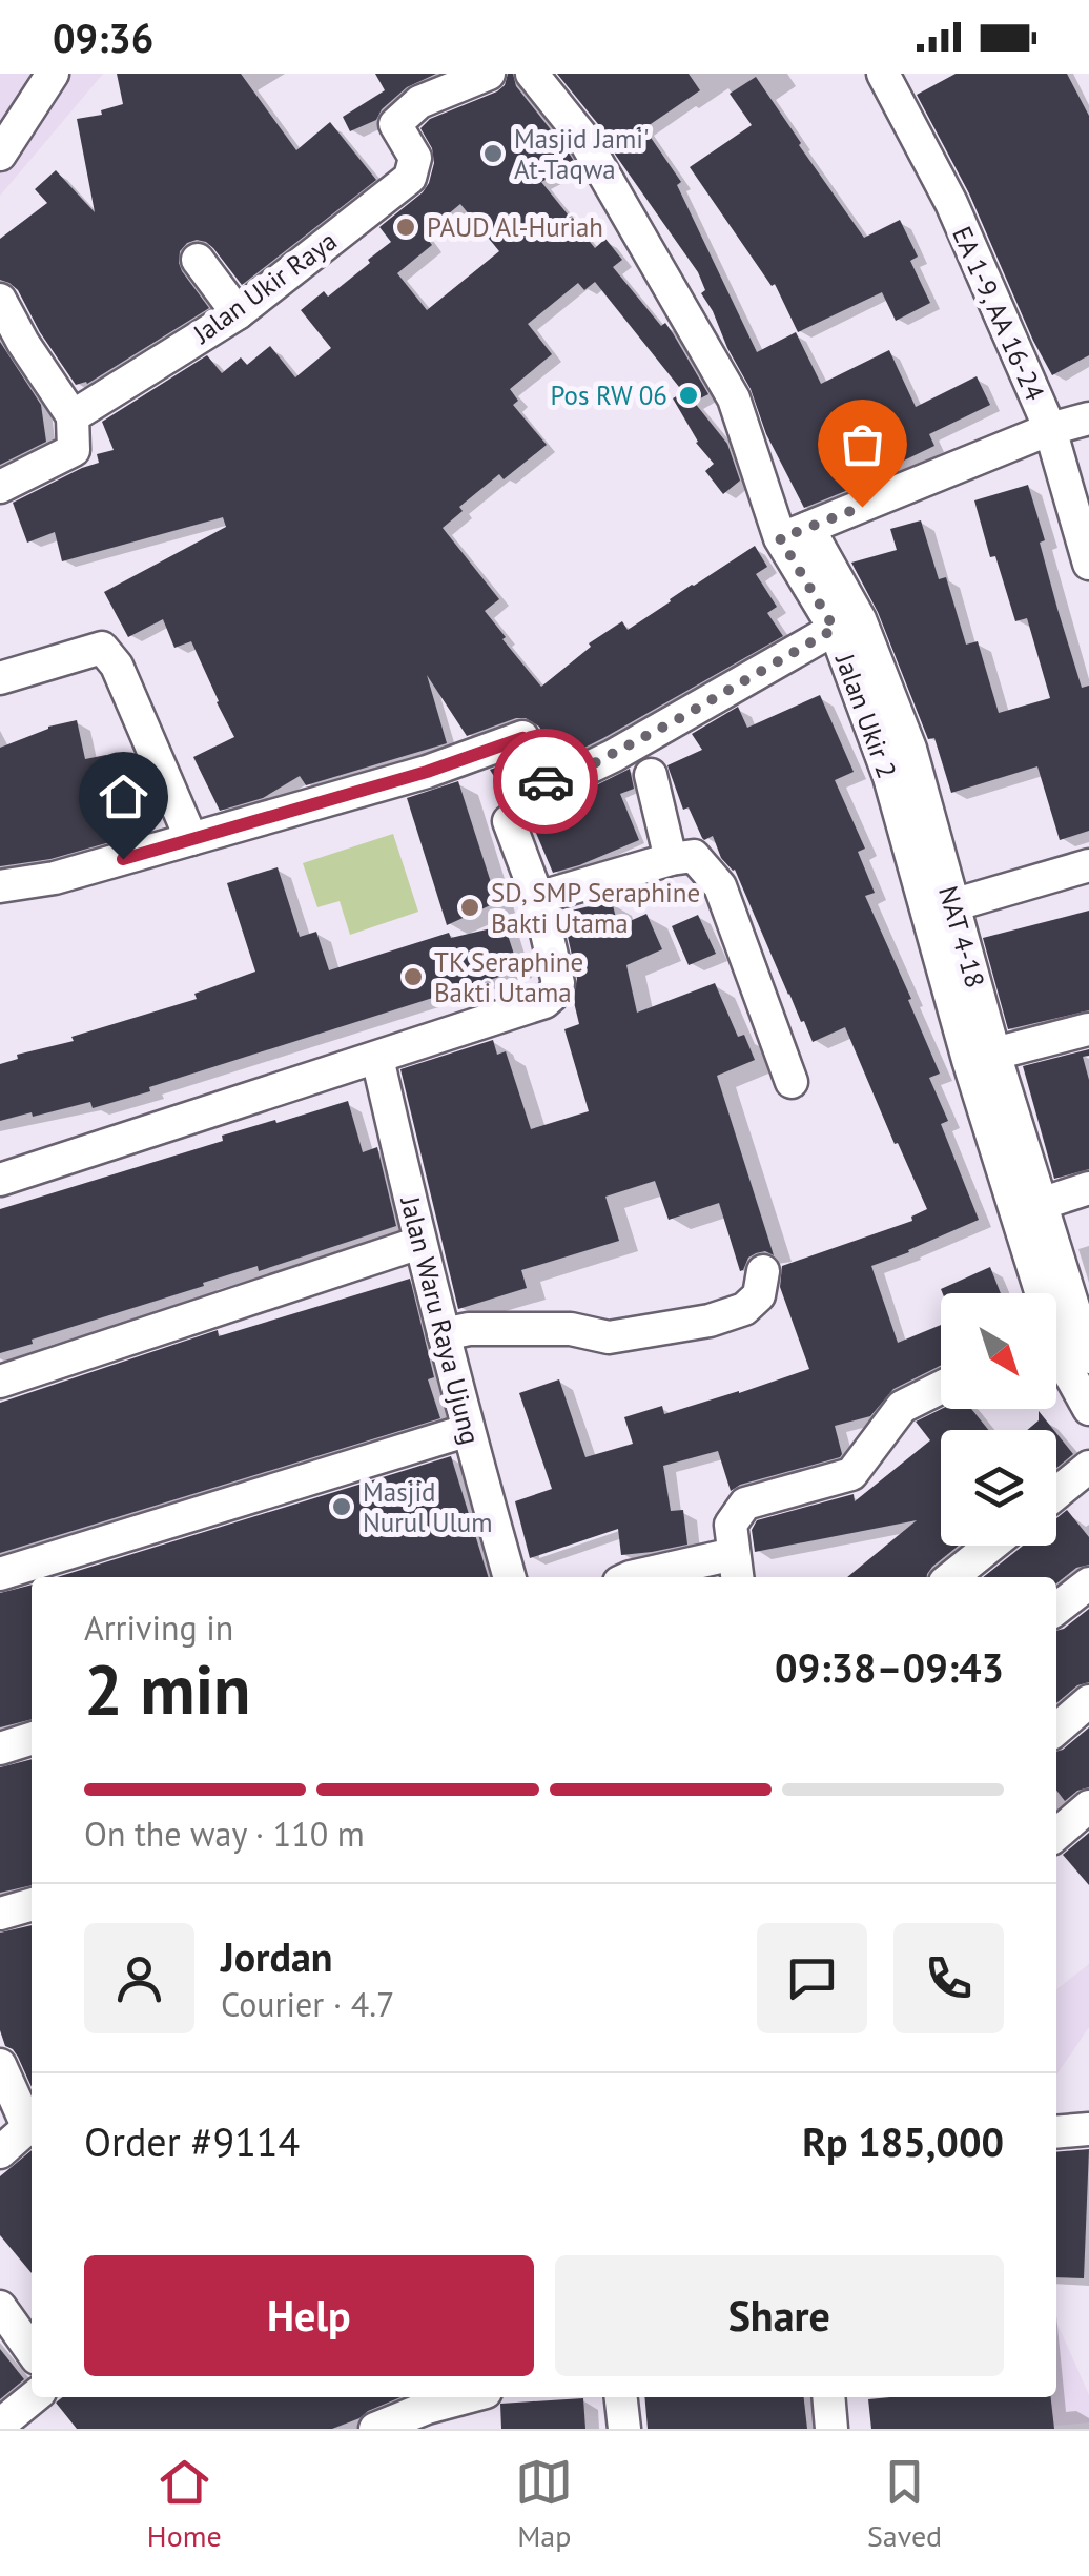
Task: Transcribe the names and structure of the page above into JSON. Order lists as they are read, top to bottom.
{
  "streets": {
    "street": [
      "Jalan Ukir Raya",
      "EA 1-9, AA 16-24",
      "Jalan Ukir 2",
      "NAT 4-18",
      "Jalan Waru Raya Ujung"
    ]
  },
  "crossings": [
    ["Jalan Ukir 2", "NAT 4-18"]
  ],
  "places": [
    "Masjid Jami' At-Taqwa",
    "PAUD Al-Huriah",
    "Pos RW 06",
    "SD, SMP Seraphine Bakti Utama",
    "TK Seraphine Bakti Utama",
    "Masjid Nurul Ulum"
  ],
  "north": "bottom right",
  "page": {
    "status": "09:36",
    "heading": ["2 min", "Arriving in", "09:38–09:43"],
    "panel": [
      "Jordan",
      "Courier · 4.7",
      "Order #9114",
      "Rp 185,000"
    ],
    "bar": "On the way · 110 m",
    "buttons": ["Help", "Share"],
    "tabs": ["Home", "Map", "Saved"]
  }
}
